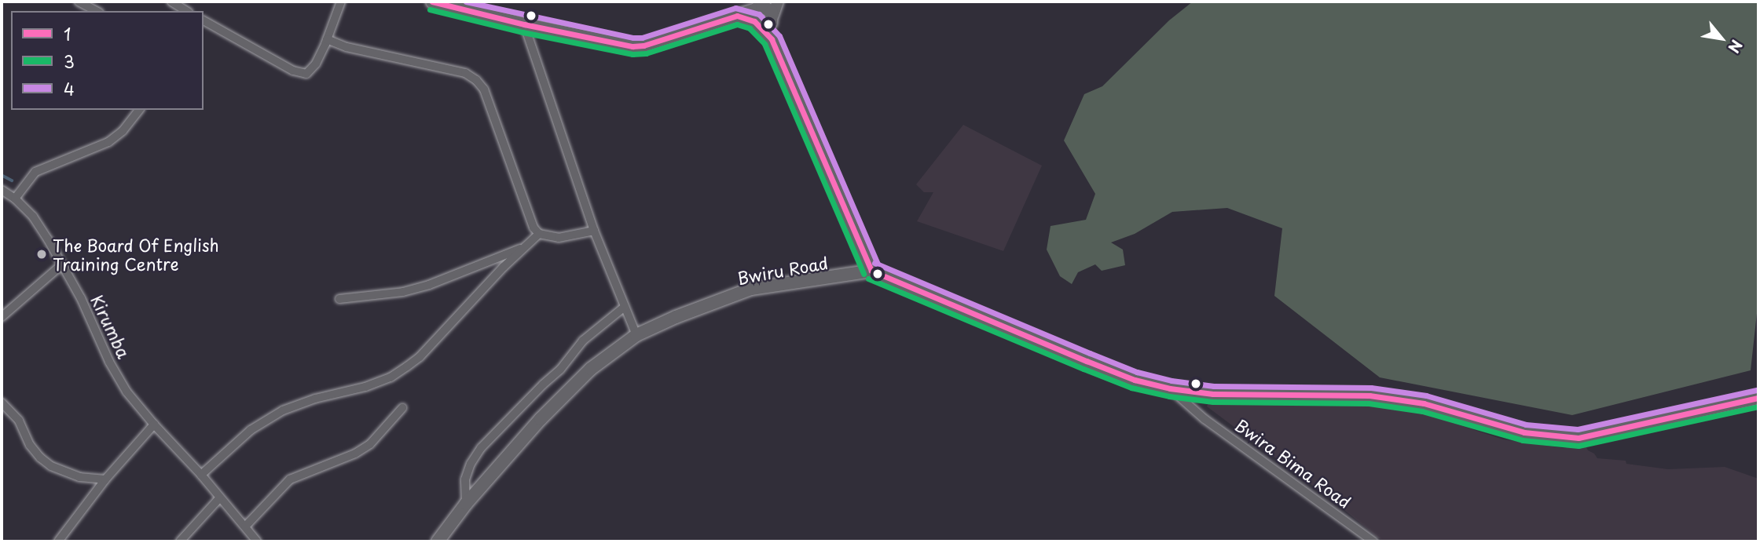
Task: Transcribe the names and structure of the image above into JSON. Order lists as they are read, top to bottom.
{
  "streets": {
    "main road": ["Bwiru Road"],
    "street": ["Kirumba", "Bwira Bima Road"]
  },
  "places": ["The Board Of English Training Centre"],
  "lines": ["transit line 1", "transit line 4", "transit line 3"],
  "legend": ["1", "3", "4"],
  "north": "bottom right"
}
